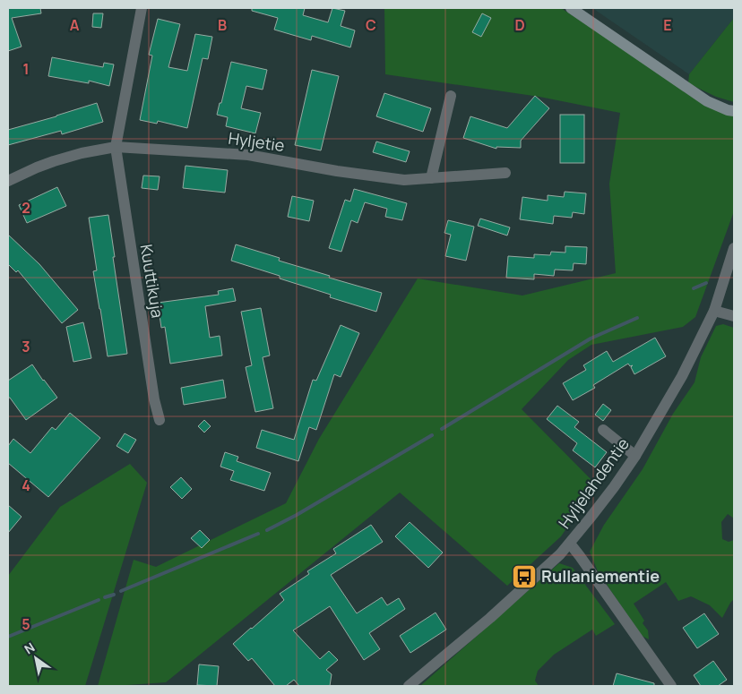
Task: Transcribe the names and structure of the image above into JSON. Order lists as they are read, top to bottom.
{
  "streets": {
    "street": ["Hyljetie", "Kuuttikuja", "Hyljelahdentie"]
  },
  "crossings": [
    ["Hyljetie", "Kuuttikuja"]
  ],
  "places": {
    "bus stop": ["Rullaniementie"]
  },
  "north": "top left",
  "grid": {
    "columns": [
      "A",
      "B",
      "C",
      "D",
      "E"
    ],
    "rows": [
      "1",
      "2",
      "3",
      "4",
      "5"
    ]
  }
}
